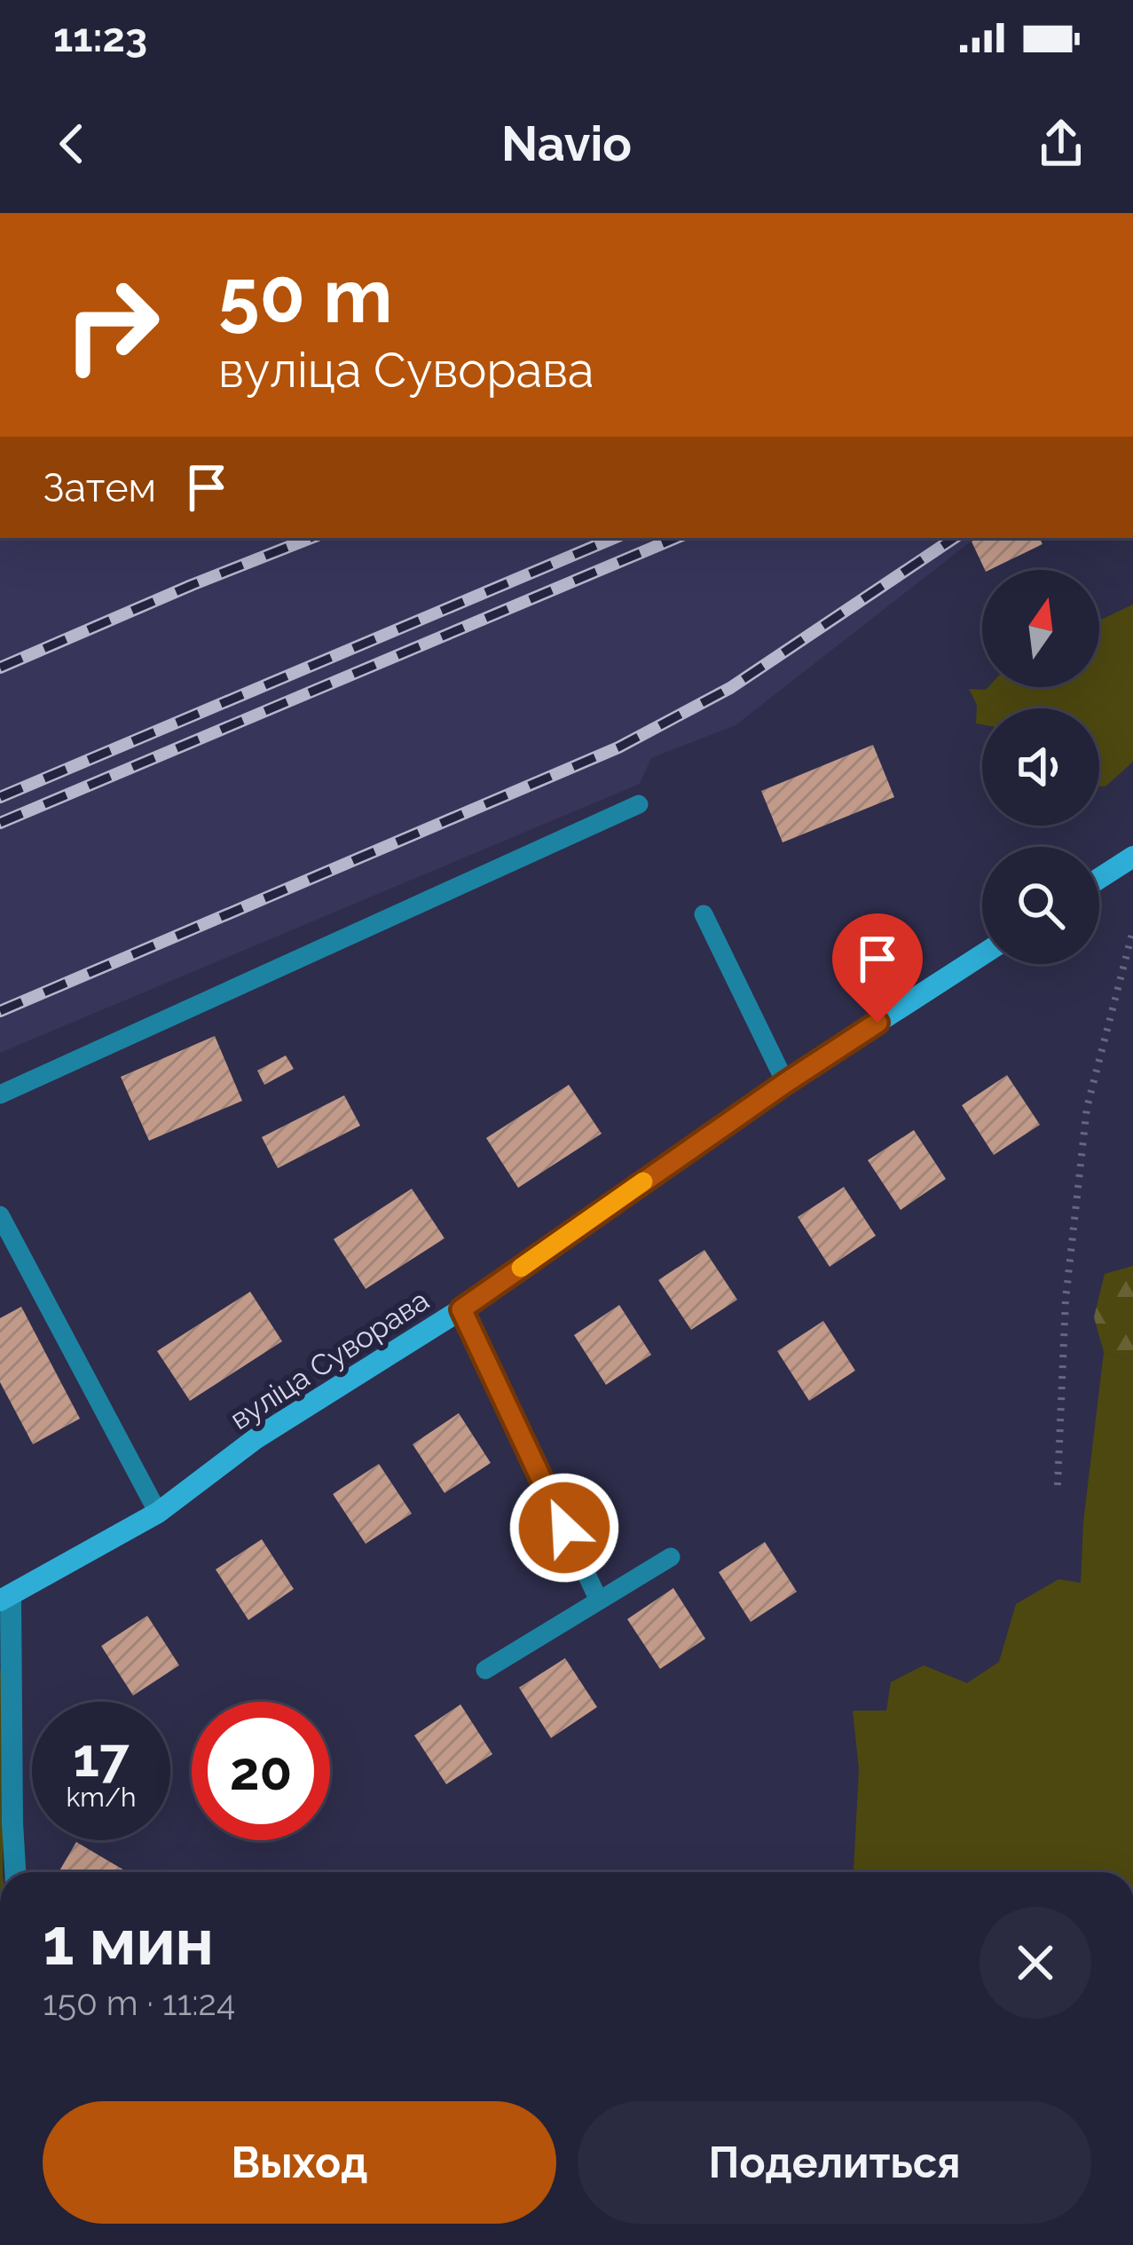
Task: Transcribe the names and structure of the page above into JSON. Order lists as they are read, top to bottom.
{
  "streets": {
    "street": ["вуліца Суворава"]
  },
  "north": "top",
  "page": {
    "status": "11:23",
    "header": "Navio",
    "turn": ["50 m", "вуліца Суворава"],
    "then": "Затем",
    "speed": "17 km/h",
    "limit": "20",
    "heading": ["1 мин", "150 m · 11:24"],
    "buttons": ["Выход", "Поделиться"]
  }
}
